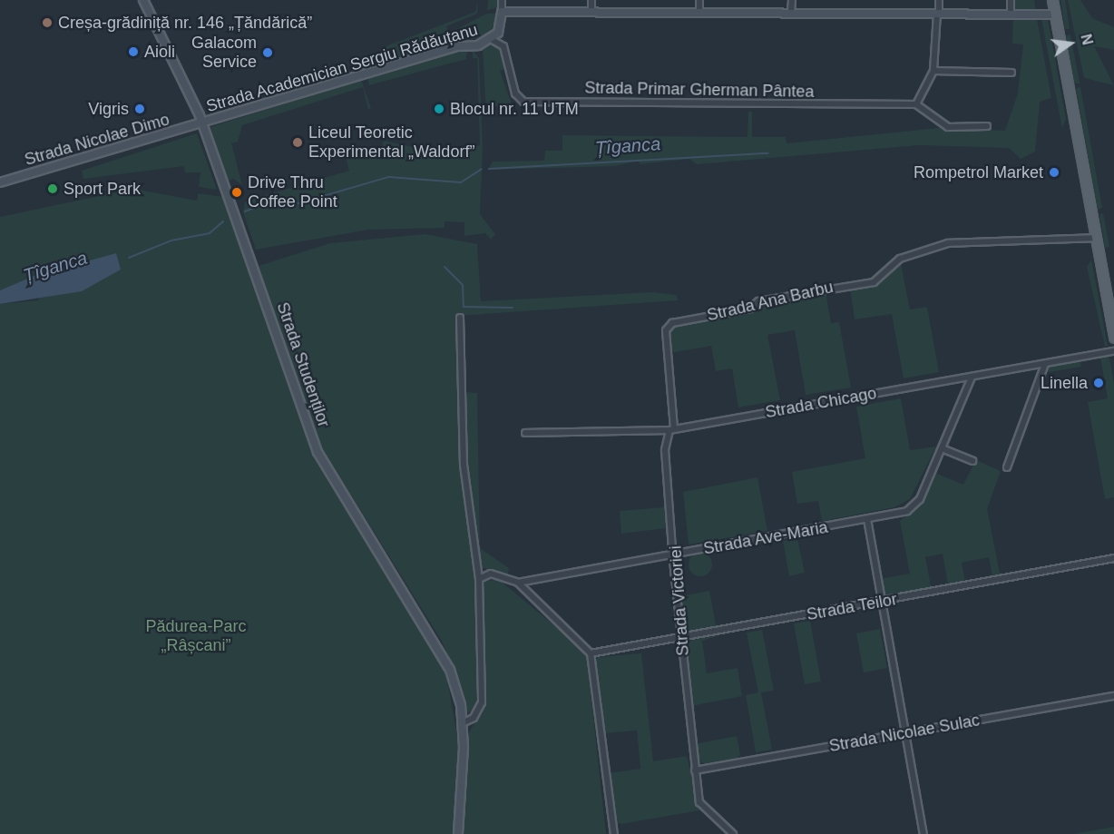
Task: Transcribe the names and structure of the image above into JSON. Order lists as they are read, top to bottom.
{
  "streets": {
    "main road": ["Strada Academician Sergiu Rădăuțanu", "Strada Nicolae Dimo", "Strada Studenților"],
    "street": [
      "Strada Primar Gherman Pântea",
      "Strada Ana Barbu",
      "Strada Chicago",
      "Strada Ave-Maria",
      "Strada Victoriei",
      "Strada Teilor",
      "Strada Nicolae Sulac"
    ]
  },
  "crossings": [
    ["Strada Academician Sergiu Rădăuțanu", "Strada Primar Gherman Pântea"],
    ["Strada Academician Sergiu Rădăuțanu", "Strada Nicolae Dimo"],
    ["Strada Academician Sergiu Rădăuțanu", "Strada Studenților"],
    ["Strada Nicolae Dimo", "Strada Studenților"],
    ["Strada Ana Barbu", "Strada Victoriei"],
    ["Strada Chicago", "Strada Ave-Maria"],
    ["Strada Chicago", "Strada Victoriei"],
    ["Strada Ave-Maria", "Strada Victoriei"],
    ["Strada Victoriei", "Strada Teilor"],
    ["Strada Victoriei", "Strada Nicolae Sulac"]
  ],
  "water": ["Țîganca"],
  "parks": ["Pădurea-Parc „Râșcani”"],
  "places": [
    "Creșa-grădiniță nr. 146 „Țăndărică”",
    "Aioli",
    "Galacom Service",
    "Vigris",
    "Blocul nr. 11 UTM",
    "Liceul Teoretic Experimental „Waldorf”",
    "Rompetrol Market",
    "Sport Park",
    "Drive Thru Coffee Point",
    "Linella"
  ],
  "north": "right"
}
